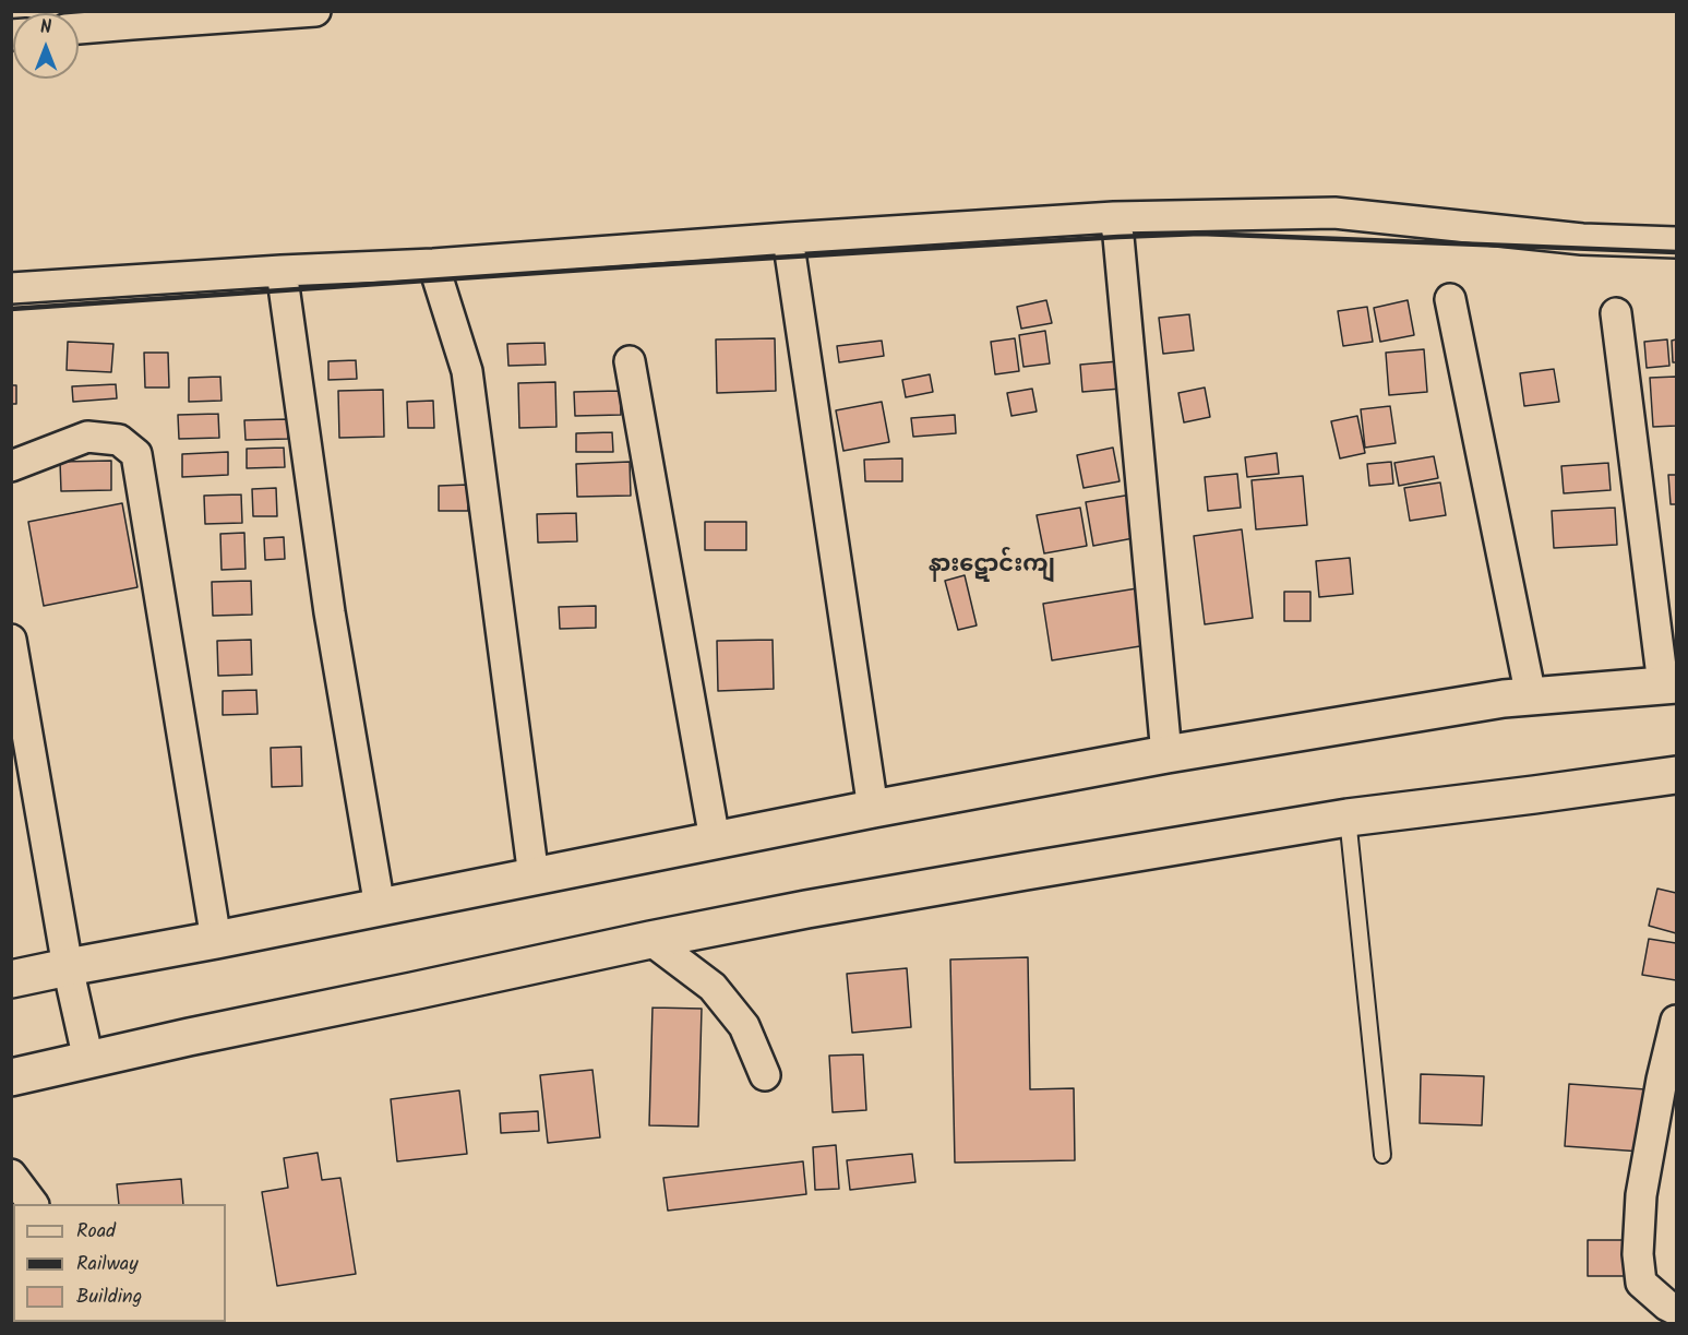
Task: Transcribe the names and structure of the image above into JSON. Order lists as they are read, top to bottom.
{
  "districts": ["နားဋောင်းကျ"],
  "legend": ["Road", "Railway", "Building"],
  "north": "top"
}
